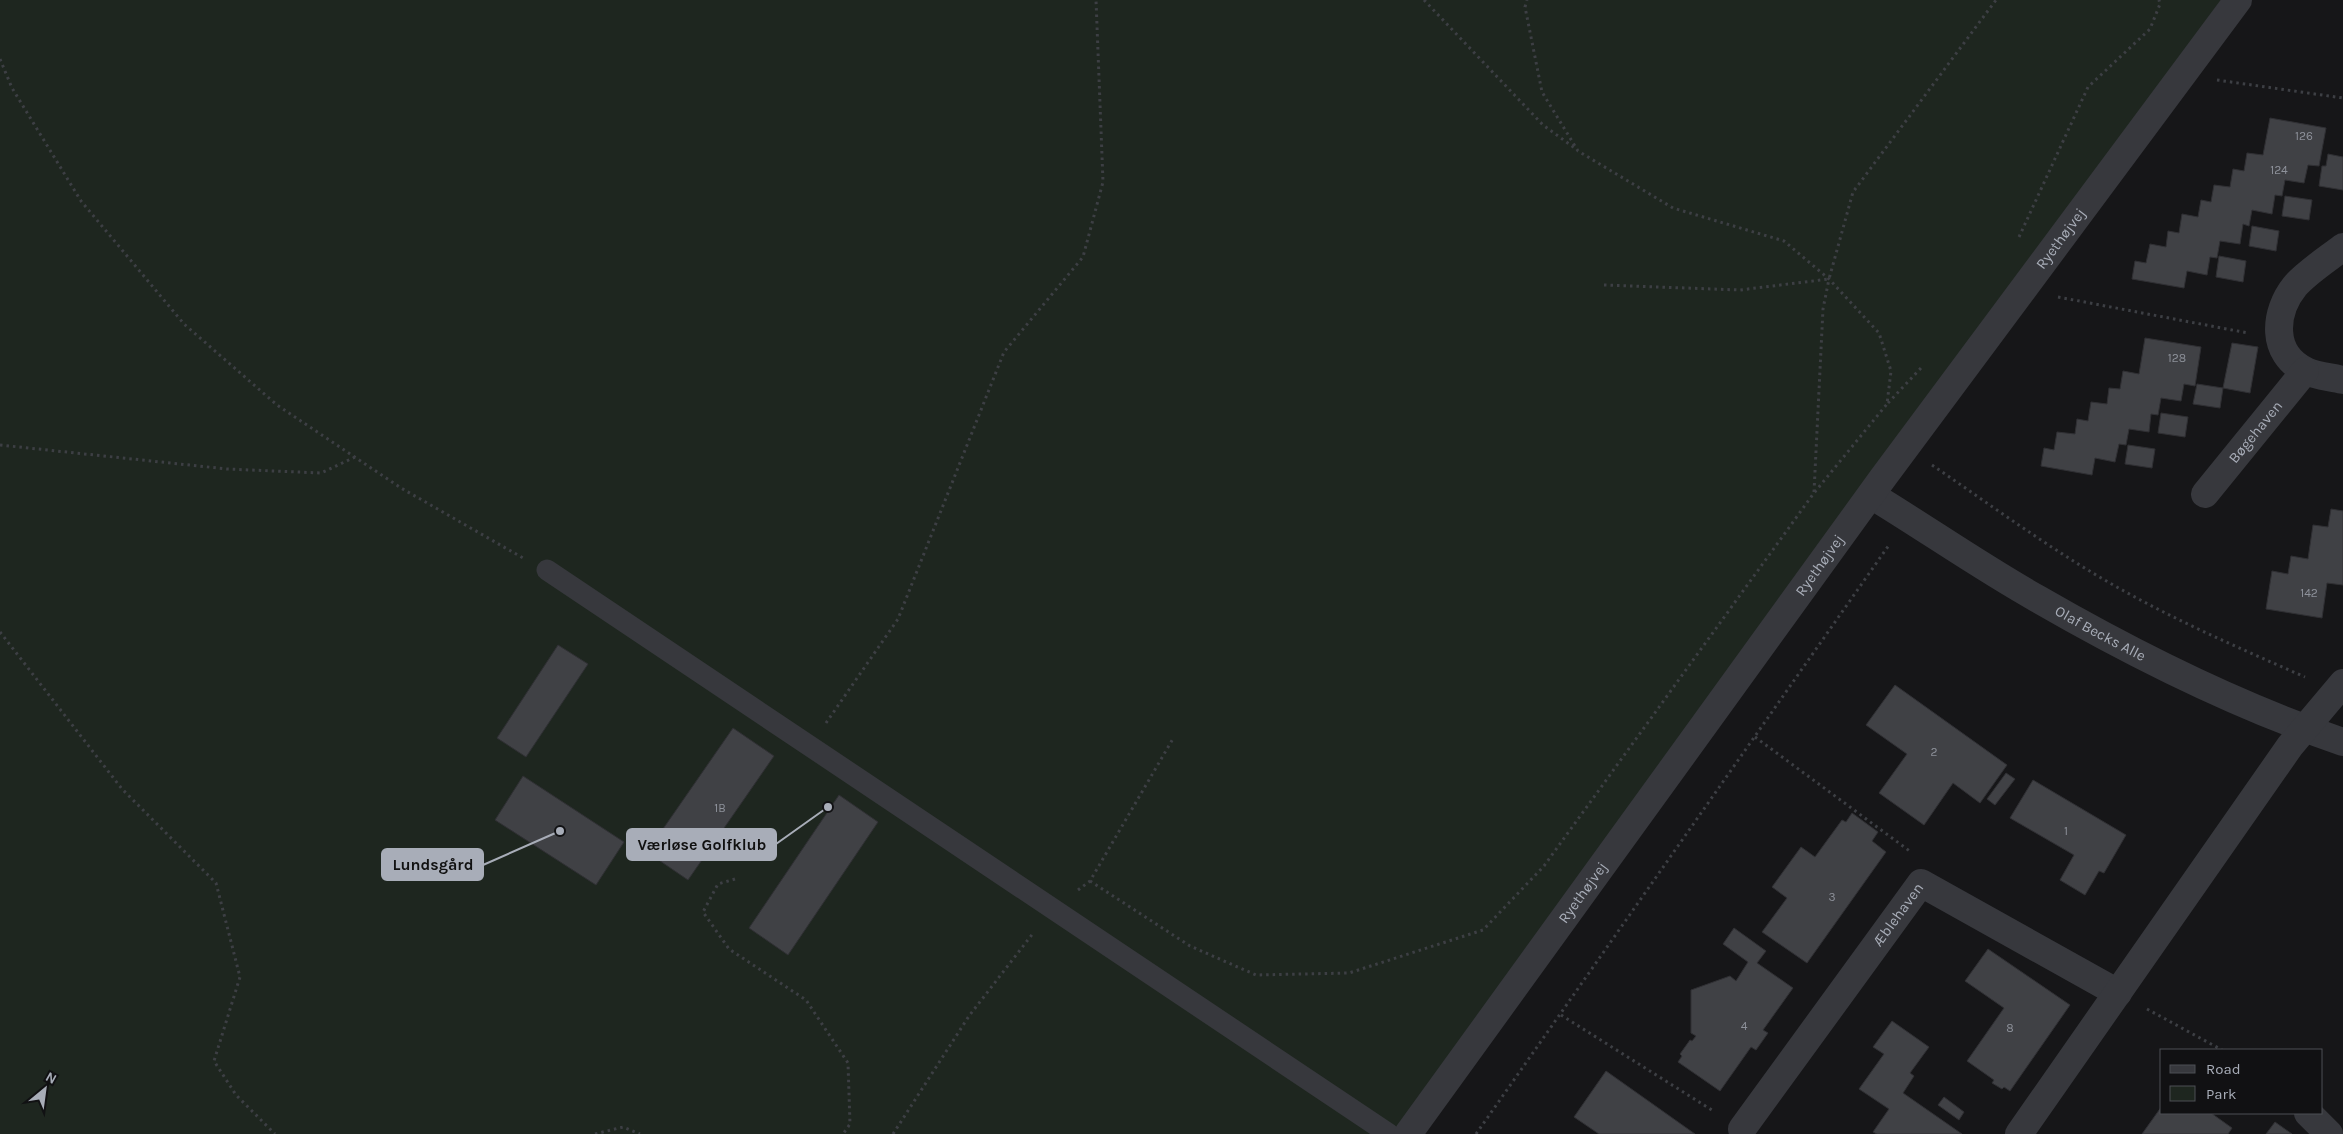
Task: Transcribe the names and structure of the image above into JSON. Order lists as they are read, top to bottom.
{
  "streets": {
    "street": [
      "Ryethøjvej",
      "Bøgehaven",
      "Olaf Becks Alle",
      "Æblehaven"
    ]
  },
  "crossings": [
    ["Ryethøjvej", "Olaf Becks Alle"]
  ],
  "places": ["Værløse Golfklub", "Lundsgård"],
  "house_numbers": [
    "126",
    "124",
    "128",
    "142",
    "2",
    "1B",
    "1",
    "3",
    "4",
    "8"
  ],
  "legend": ["Road", "Park"],
  "north": "top right"
}
